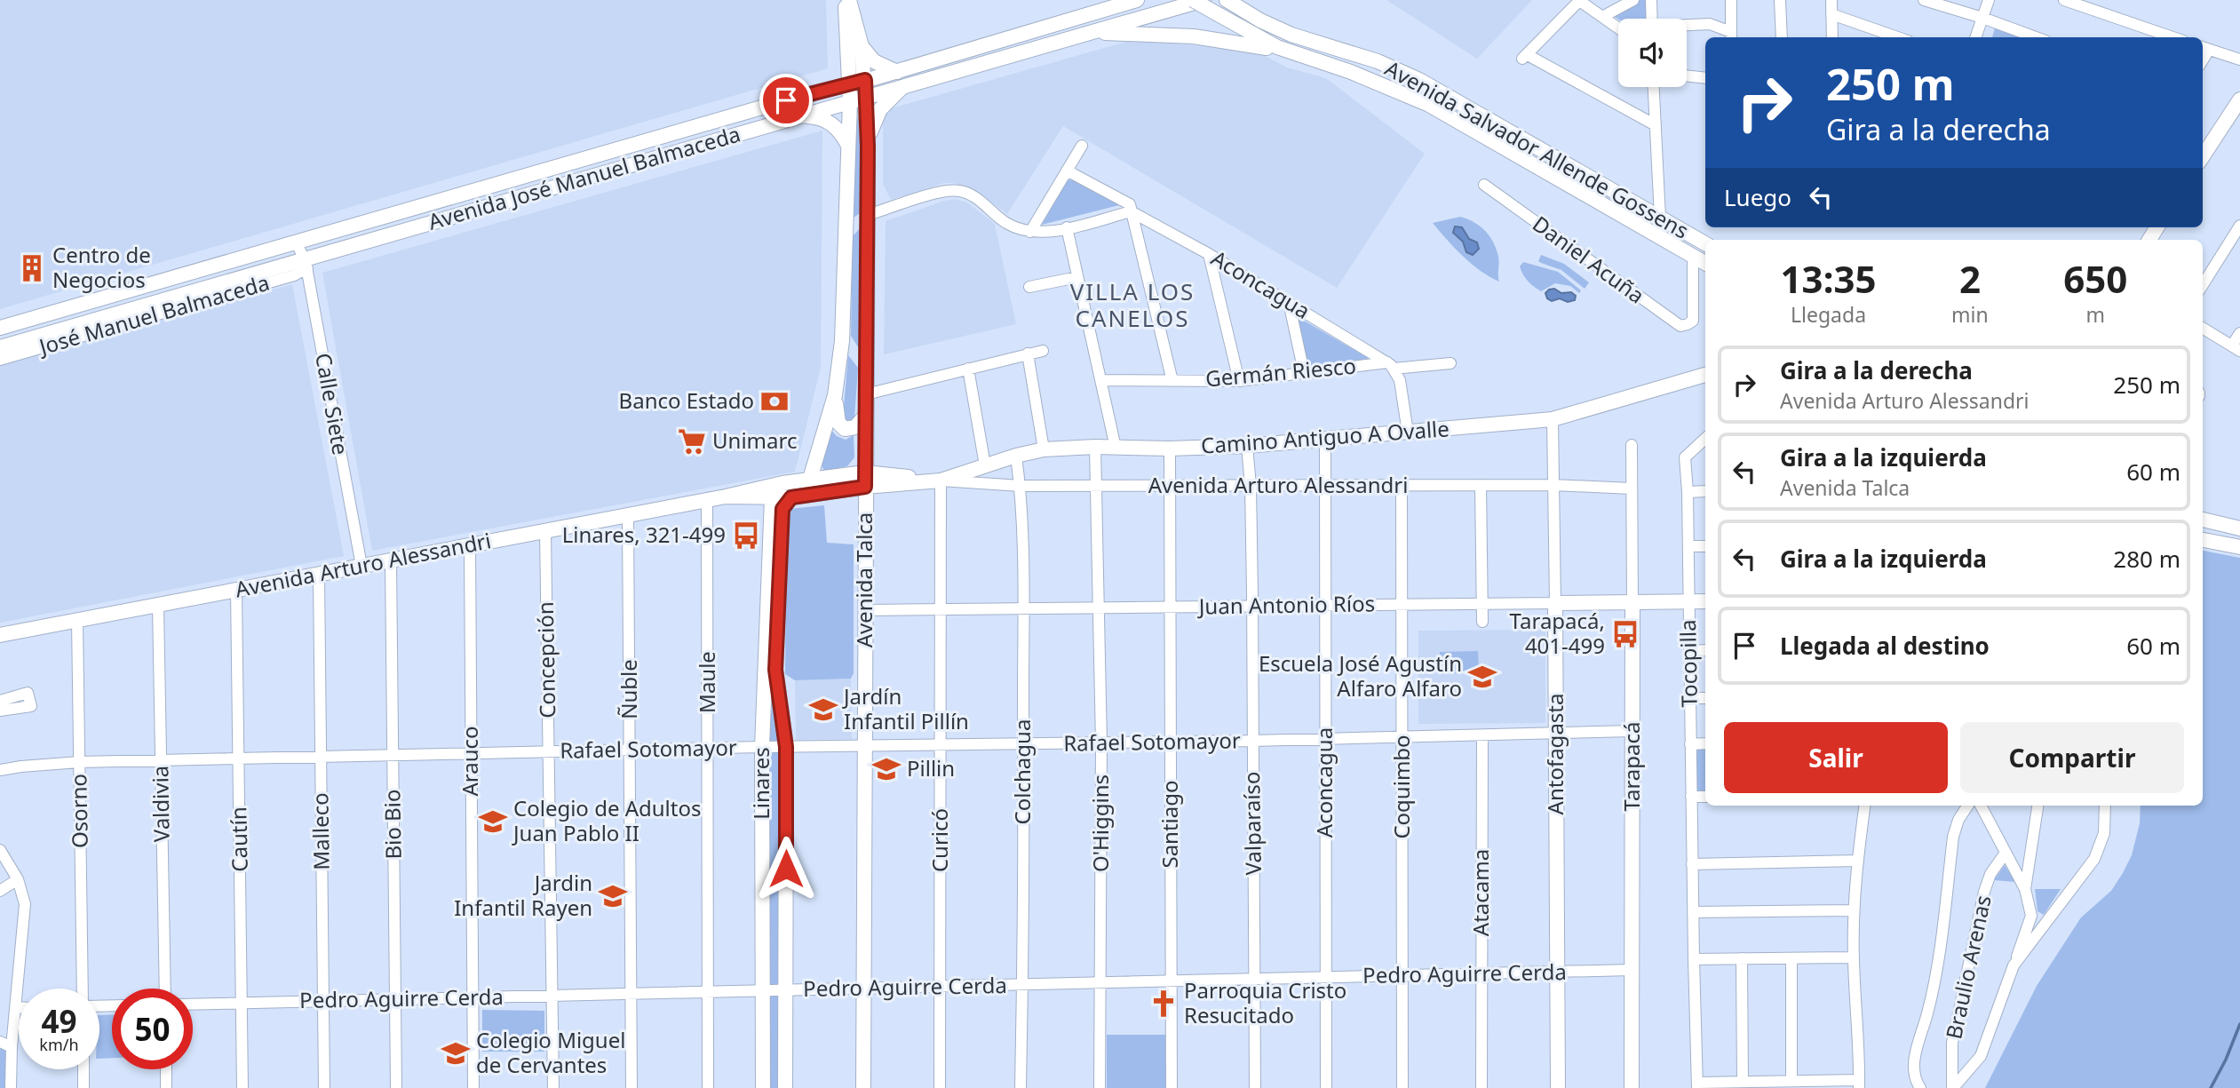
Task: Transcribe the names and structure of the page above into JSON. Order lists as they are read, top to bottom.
{
  "streets": {
    "main road": [
      "Avenida Salvador Allende Gossens",
      "Avenida José Manuel Balmaceda",
      "Camino Antiguo A Ovalle",
      "Avenida Arturo Alessandri",
      "Avenida Talca",
      "Juan Antonio Ríos",
      "Antofagasta",
      "Tarapacá",
      "Linares"
    ],
    "street": [
      "Daniel Acuña",
      "Aconcagua",
      "José Manuel Balmaceda",
      "Germán Riesco",
      "Calle Siete",
      "Concepción",
      "Tocopilla",
      "Maule",
      "Ñuble",
      "Rafael Sotomayor",
      "Arauco",
      "Colchagua",
      "Coquimbo",
      "Valdivia",
      "Osorno",
      "O'Higgins",
      "Valparaíso",
      "Bio Bio",
      "Santiago",
      "Malleco",
      "Cautín",
      "Curicó",
      "Atacama",
      "Braulio Arenas",
      "Pedro Aguirre Cerda"
    ]
  },
  "crossings": [
    ["Avenida Salvador Allende Gossens", "Daniel Acuña"],
    ["Avenida José Manuel Balmaceda", "José Manuel Balmaceda"],
    ["Avenida José Manuel Balmaceda", "Calle Siete"],
    ["Avenida José Manuel Balmaceda", "Avenida Talca"],
    ["Aconcagua", "Germán Riesco"],
    ["Aconcagua", "Camino Antiguo A Ovalle"],
    ["Aconcagua", "Avenida Arturo Alessandri"],
    ["Aconcagua", "Juan Antonio Ríos"],
    ["Aconcagua", "Rafael Sotomayor"],
    ["Aconcagua", "Pedro Aguirre Cerda"],
    ["José Manuel Balmaceda", "Calle Siete"],
    ["Calle Siete", "Avenida Arturo Alessandri"],
    ["Camino Antiguo A Ovalle", "Avenida Arturo Alessandri"],
    ["Camino Antiguo A Ovalle", "Antofagasta"],
    ["Camino Antiguo A Ovalle", "Colchagua"],
    ["Camino Antiguo A Ovalle", "O'Higgins"],
    ["Camino Antiguo A Ovalle", "Valparaíso"],
    ["Camino Antiguo A Ovalle", "Santiago"],
    ["Camino Antiguo A Ovalle", "Curicó"],
    ["Avenida Arturo Alessandri", "Avenida Talca"],
    ["Avenida Arturo Alessandri", "Concepción"],
    ["Avenida Arturo Alessandri", "Maule"],
    ["Avenida Arturo Alessandri", "Ñuble"],
    ["Avenida Arturo Alessandri", "Antofagasta"],
    ["Avenida Arturo Alessandri", "Arauco"],
    ["Avenida Arturo Alessandri", "Tarapacá"],
    ["Avenida Arturo Alessandri", "Colchagua"],
    ["Avenida Arturo Alessandri", "Linares"],
    ["Avenida Arturo Alessandri", "Coquimbo"],
    ["Avenida Arturo Alessandri", "Valdivia"],
    ["Avenida Arturo Alessandri", "Osorno"],
    ["Avenida Arturo Alessandri", "O'Higgins"],
    ["Avenida Arturo Alessandri", "Valparaíso"],
    ["Avenida Arturo Alessandri", "Bio Bio"],
    ["Avenida Arturo Alessandri", "Santiago"],
    ["Avenida Arturo Alessandri", "Malleco"],
    ["Avenida Arturo Alessandri", "Cautín"],
    ["Avenida Arturo Alessandri", "Curicó"],
    ["Avenida Talca", "Juan Antonio Ríos"],
    ["Avenida Talca", "Rafael Sotomayor"],
    ["Avenida Talca", "Pedro Aguirre Cerda"],
    ["Juan Antonio Ríos", "Tocopilla"],
    ["Juan Antonio Ríos", "Antofagasta"],
    ["Juan Antonio Ríos", "Tarapacá"],
    ["Juan Antonio Ríos", "Colchagua"],
    ["Juan Antonio Ríos", "Coquimbo"],
    ["Juan Antonio Ríos", "O'Higgins"],
    ["Juan Antonio Ríos", "Valparaíso"],
    ["Juan Antonio Ríos", "Santiago"],
    ["Juan Antonio Ríos", "Curicó"],
    ["Concepción", "Rafael Sotomayor"],
    ["Concepción", "Pedro Aguirre Cerda"],
    ["Maule", "Rafael Sotomayor"],
    ["Maule", "Pedro Aguirre Cerda"],
    ["Ñuble", "Rafael Sotomayor"],
    ["Ñuble", "Pedro Aguirre Cerda"],
    ["Rafael Sotomayor", "Antofagasta"],
    ["Rafael Sotomayor", "Arauco"],
    ["Rafael Sotomayor", "Tarapacá"],
    ["Rafael Sotomayor", "Colchagua"],
    ["Rafael Sotomayor", "Linares"],
    ["Rafael Sotomayor", "Coquimbo"],
    ["Rafael Sotomayor", "Valdivia"],
    ["Rafael Sotomayor", "Osorno"],
    ["Rafael Sotomayor", "O'Higgins"],
    ["Rafael Sotomayor", "Valparaíso"],
    ["Rafael Sotomayor", "Bio Bio"],
    ["Rafael Sotomayor", "Santiago"],
    ["Rafael Sotomayor", "Malleco"],
    ["Rafael Sotomayor", "Cautín"],
    ["Rafael Sotomayor", "Curicó"],
    ["Rafael Sotomayor", "Atacama"],
    ["Antofagasta", "Pedro Aguirre Cerda"],
    ["Arauco", "Pedro Aguirre Cerda"],
    ["Tarapacá", "Pedro Aguirre Cerda"],
    ["Colchagua", "Pedro Aguirre Cerda"],
    ["Linares", "Pedro Aguirre Cerda"],
    ["Coquimbo", "Pedro Aguirre Cerda"],
    ["O'Higgins", "Pedro Aguirre Cerda"],
    ["Valparaíso", "Pedro Aguirre Cerda"],
    ["Bio Bio", "Pedro Aguirre Cerda"],
    ["Santiago", "Pedro Aguirre Cerda"],
    ["Malleco", "Pedro Aguirre Cerda"],
    ["Cautín", "Pedro Aguirre Cerda"],
    ["Curicó", "Pedro Aguirre Cerda"],
    ["Atacama", "Pedro Aguirre Cerda"]
  ],
  "districts": ["VILLA LOS CANELOS"],
  "places": {
    "building": ["Centro de Negocios"],
    "bank": ["Banco Estado"],
    "supermarket": ["Unimarc"],
    "bus stop": ["Linares, 321-499", "Tarapacá, 401-499"],
    "school or university": [
      "Escuela José Agustín Alfaro Alfaro",
      "Jardín Infantil Pillín",
      "Pillin",
      "Colegio de Adultos Juan Pablo II",
      "Jardin Infantil Rayen",
      "Colegio Miguel de Cervantes"
    ],
    "church": ["Parroquia Cristo Resucitado"]
  },
  "page": {
    "turn": ["250 m", "Gira a la derecha"],
    "then": "Luego",
    "eta": [
      "13:35",
      "Llegada",
      "2",
      "min",
      "650",
      "m"
    ],
    "list": [
      {
        "name": "Gira a la derecha",
        "note": "Avenida Arturo Alessandri",
        "value": "250 m"
      },
      {
        "name": "Gira a la izquierda",
        "note": "Avenida Talca",
        "value": "60 m"
      },
      {
        "name": "Gira a la izquierda",
        "value": "280 m"
      },
      {
        "name": "Llegada al destino",
        "value": "60 m"
      }
    ],
    "buttons": ["Salir", "Compartir"],
    "speed": "49 km/h",
    "limit": "50"
  }
}
